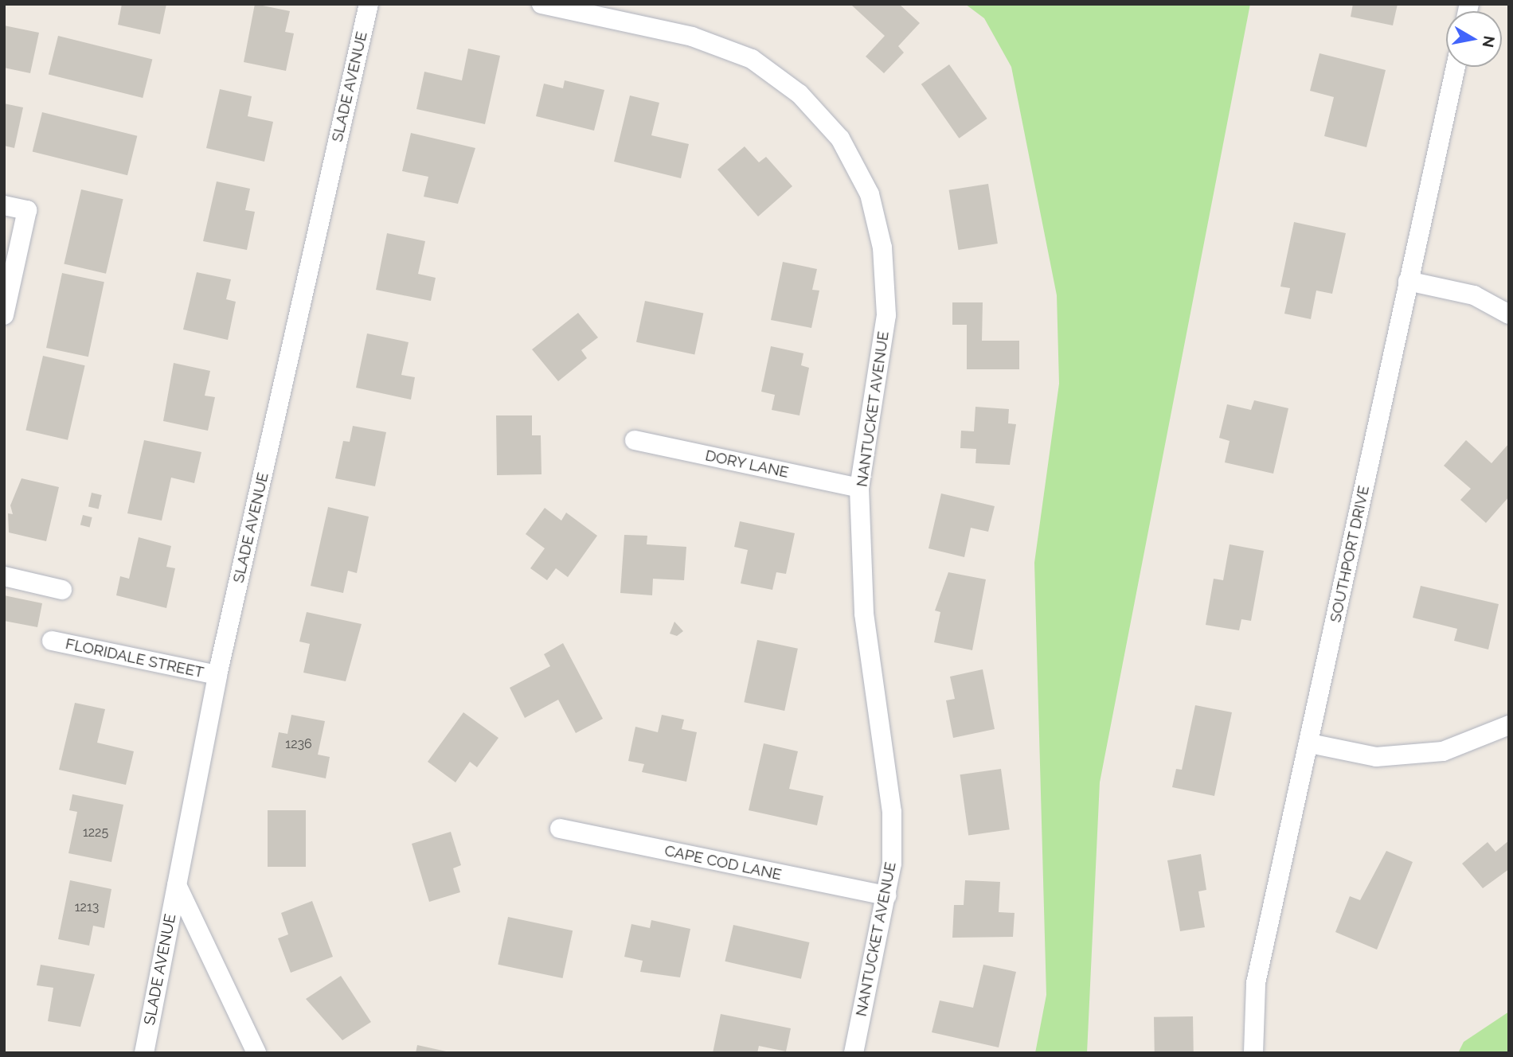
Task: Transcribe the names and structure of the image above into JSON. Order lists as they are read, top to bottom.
{
  "streets": {
    "street": [
      "SLADE AVENUE",
      "NANTUCKET AVENUE",
      "DORY LANE",
      "SOUTHPORT DRIVE",
      "FLORIDALE STREET",
      "CAPE COD LANE"
    ]
  },
  "crossings": [
    ["SLADE AVENUE", "FLORIDALE STREET"],
    ["NANTUCKET AVENUE", "DORY LANE"],
    ["NANTUCKET AVENUE", "CAPE COD LANE"]
  ],
  "house_numbers": ["1236", "1225", "1213"],
  "north": "right"
}
